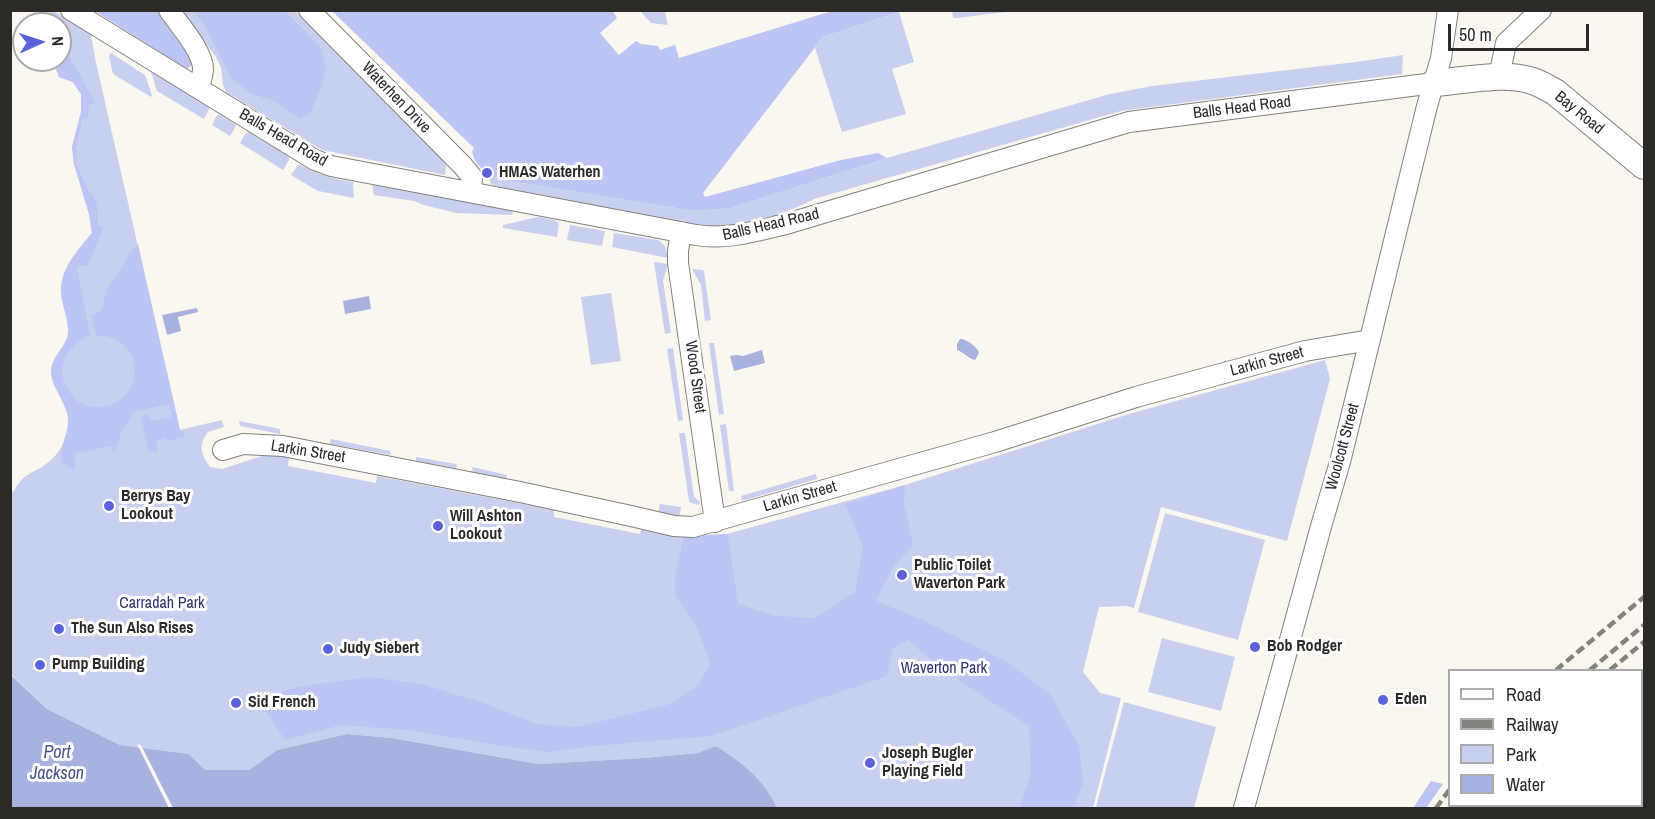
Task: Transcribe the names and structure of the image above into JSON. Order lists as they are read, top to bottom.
{
  "streets": {
    "street": [
      "Waterhen Drive",
      "Balls Head Road",
      "Bay Road",
      "Larkin Street",
      "Wood Street",
      "Woolcott Street"
    ]
  },
  "crossings": [
    ["Waterhen Drive", "Balls Head Road"],
    ["Balls Head Road", "Bay Road"],
    ["Balls Head Road", "Wood Street"],
    ["Balls Head Road", "Woolcott Street"],
    ["Bay Road", "Woolcott Street"],
    ["Larkin Street", "Wood Street"],
    ["Larkin Street", "Woolcott Street"]
  ],
  "water": ["Port Jackson"],
  "parks": ["Carradah Park", "Waverton Park"],
  "places": [
    "HMAS Waterhen",
    "Berrys Bay Lookout",
    "Will Ashton Lookout",
    "Public Toilet Waverton Park",
    "The Sun Also Rises",
    "Bob Rodger",
    "Judy Siebert",
    "Pump Building",
    "Eden",
    "Sid French",
    "Joseph Bugler Playing Field"
  ],
  "legend": [
    "Road",
    "Railway",
    "Park",
    "Water"
  ],
  "scale_bar": "50 m",
  "north": "right"
}
